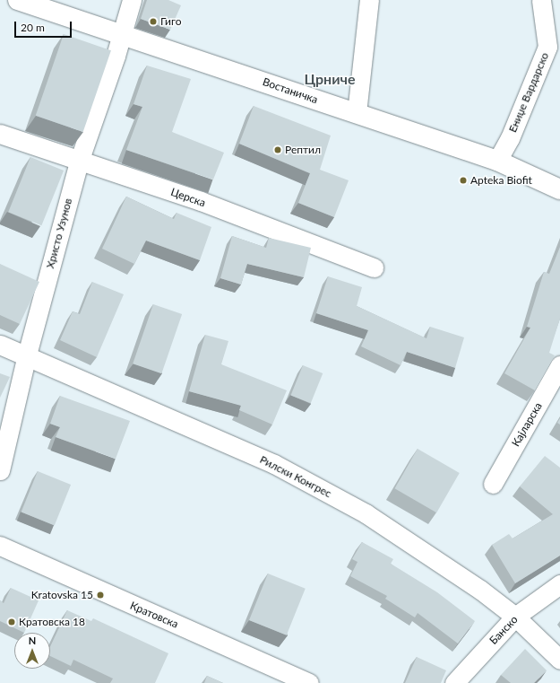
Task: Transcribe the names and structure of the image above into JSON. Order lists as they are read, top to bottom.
{
  "streets": {
    "street": [
      "Востаничка",
      "Ениџе Вардарско",
      "Церска",
      "Христо Узунов",
      "Кајларска",
      "Рилски Конгрес",
      "Кратовска",
      "Банско"
    ]
  },
  "crossings": [
    ["Востаничка", "Ениџе Вардарско"],
    ["Востаничка", "Христо Узунов"],
    ["Церска", "Христо Узунов"],
    ["Христо Узунов", "Рилски Конгрес"],
    ["Рилски Конгрес", "Банско"]
  ],
  "districts": ["Црниче"],
  "places": [
    "Гиго",
    "Рептил",
    "Apteka Biofit",
    "Kratovska 15",
    "Кратовска 18"
  ],
  "scale_bar": "20 m",
  "north": "top"
}
